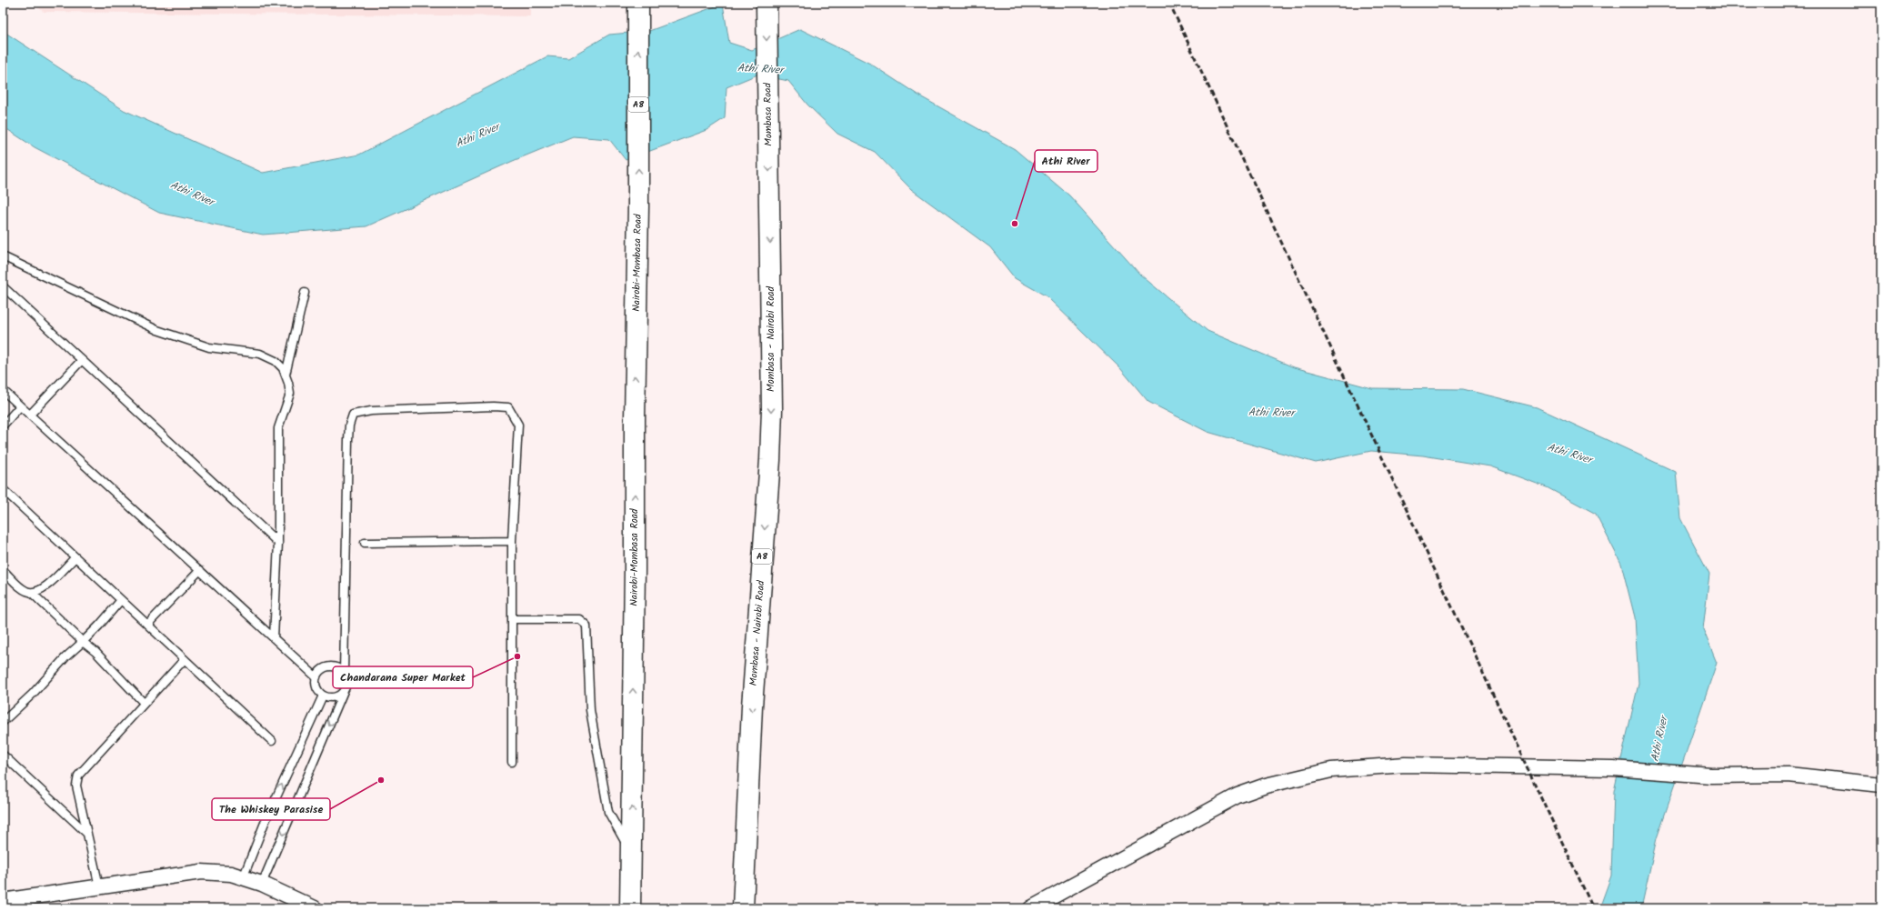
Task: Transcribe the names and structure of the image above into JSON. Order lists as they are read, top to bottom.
{
  "streets": {
    "highway": [
      "A8",
      "Mombasa Road",
      "Nairobi-Mombasa Road",
      "Mombasa - Nairobi Road"
    ]
  },
  "crossings": [
    ["Mombasa Road", "Mombasa - Nairobi Road"]
  ],
  "one_way": ["Mombasa Road", "Nairobi-Mombasa Road", "Mombasa - Nairobi Road"],
  "water": ["Athi River"],
  "places": ["Athi River", "Chandarana Super Market", "The Whiskey Parasise"]
}
